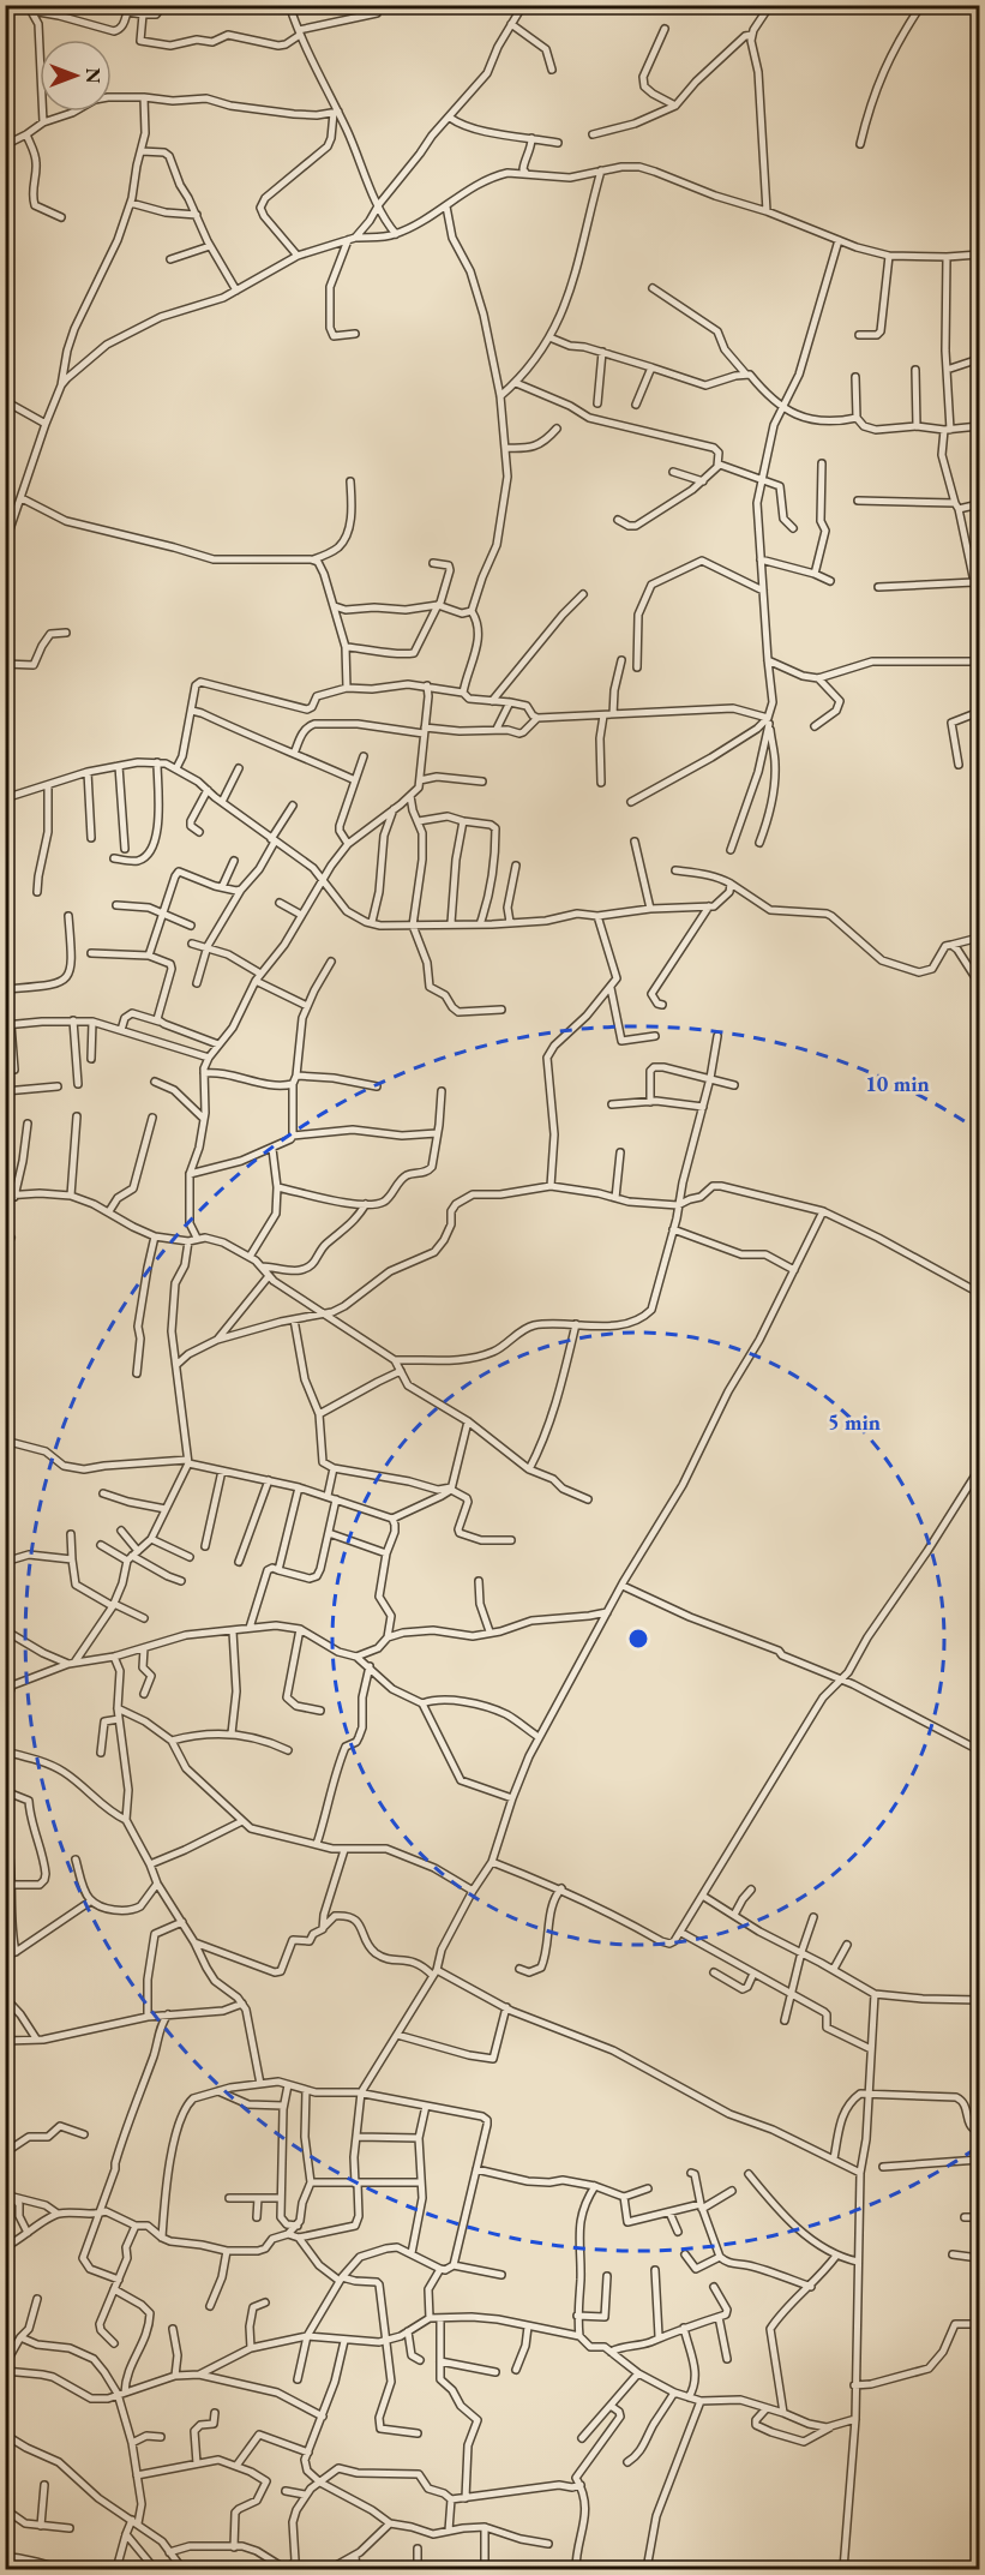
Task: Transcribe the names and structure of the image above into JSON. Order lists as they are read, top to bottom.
{
  "north": "right",
  "rings": ["10 min", "5 min"]
}
